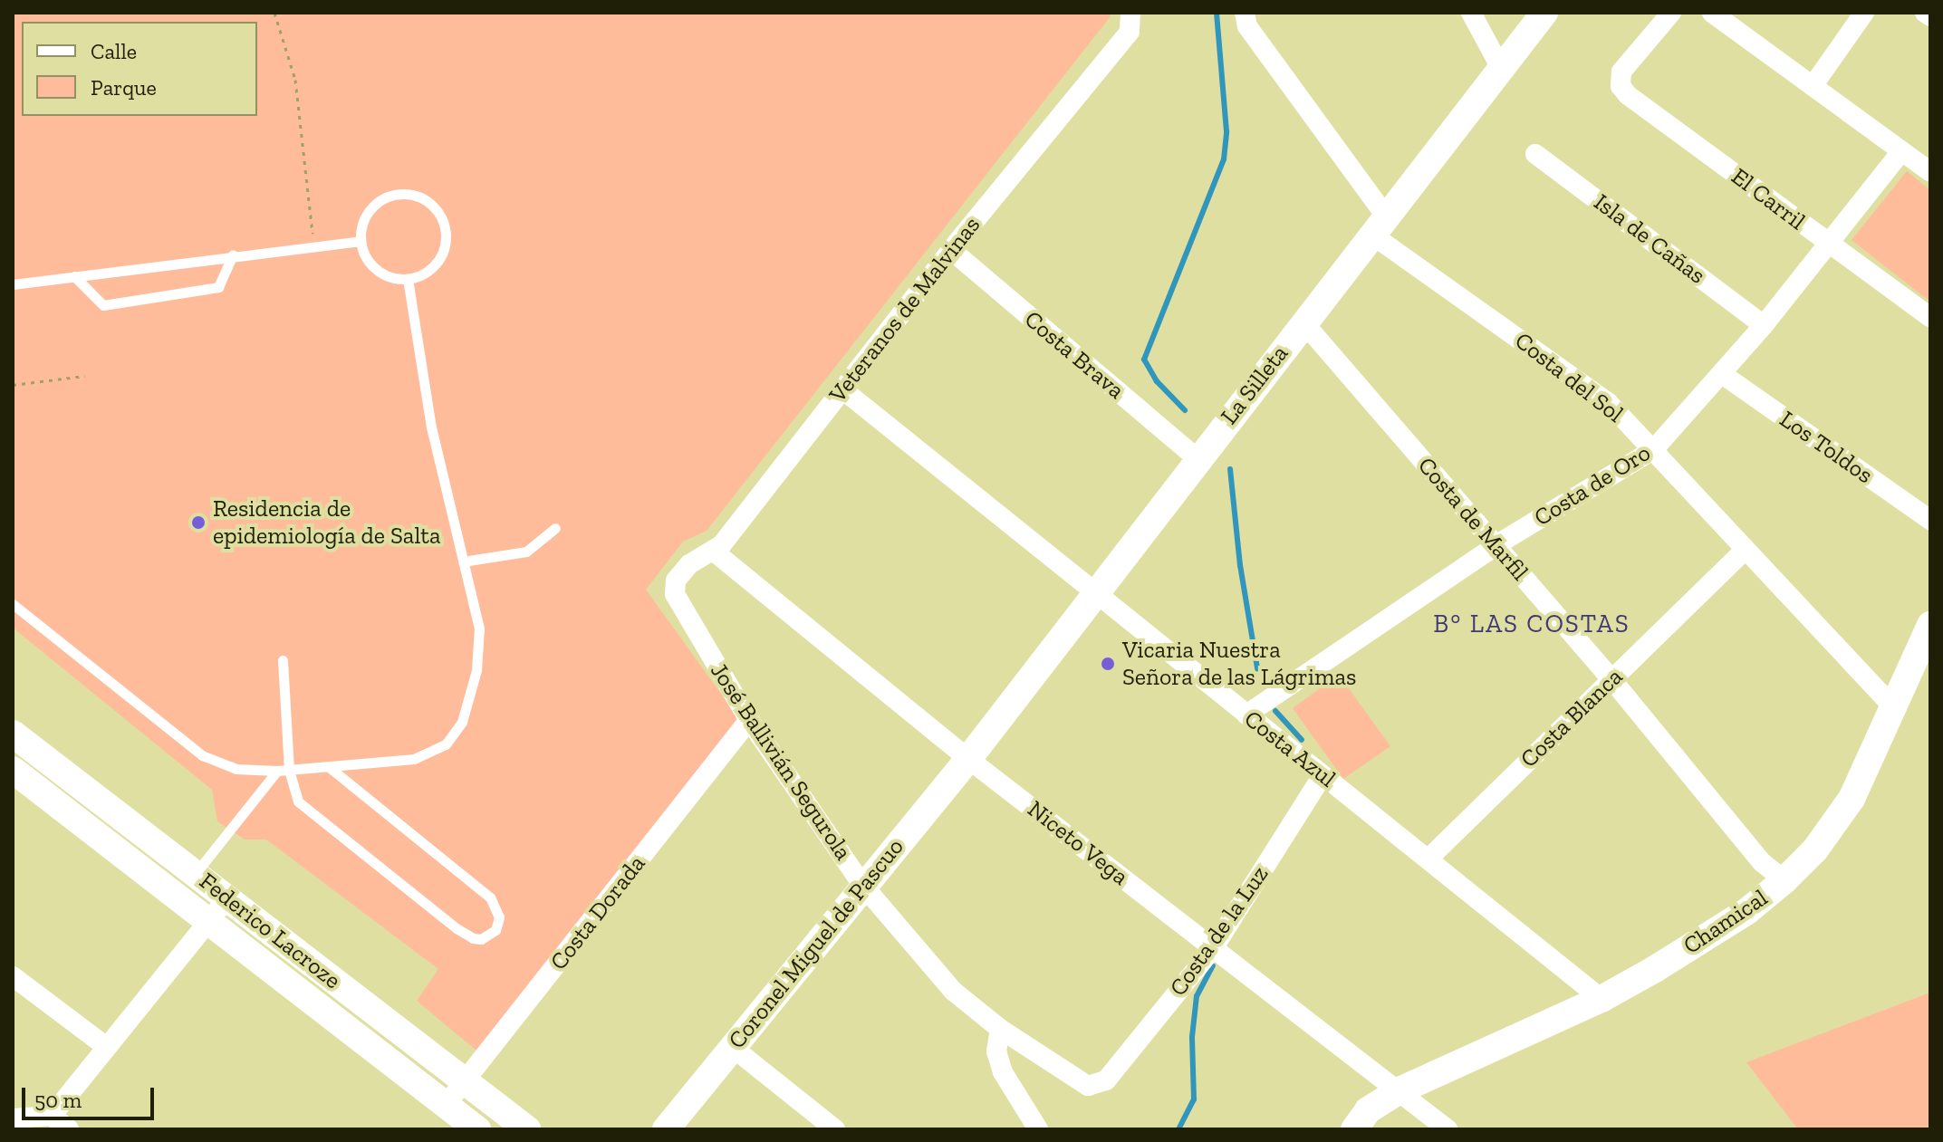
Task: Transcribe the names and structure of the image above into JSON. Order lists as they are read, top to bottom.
{
  "streets": {
    "street": [
      "El Carril",
      "Isla de Cañas",
      "Veteranos de Malvinas",
      "Costa Brava",
      "Costa del Sol",
      "La Silleta",
      "Los Toldos",
      "Costa de Oro",
      "Costa de Marfil",
      "Costa Blanca",
      "Costa Azul",
      "José Ballivián Segurola",
      "Niceto Vega",
      "Costa Dorada",
      "Chamical",
      "Federico Lacroze",
      "Costa de la Luz",
      "Coronel Miguel de Pascuo"
    ]
  },
  "crossings": [
    ["El Carril", "Costa de Oro"],
    ["Isla de Cañas", "Costa de Oro"],
    ["Veteranos de Malvinas", "Costa Brava"],
    ["Veteranos de Malvinas", "Costa Azul"],
    ["Veteranos de Malvinas", "José Ballivián Segurola"],
    ["Veteranos de Malvinas", "Niceto Vega"],
    ["Costa Brava", "La Silleta"],
    ["Costa del Sol", "La Silleta"],
    ["Costa del Sol", "Costa de Oro"],
    ["Costa del Sol", "Costa Blanca"],
    ["Costa del Sol", "Chamical"],
    ["La Silleta", "Costa de Marfil"],
    ["La Silleta", "Costa Azul"],
    ["La Silleta", "Niceto Vega"],
    ["La Silleta", "Coronel Miguel de Pascuo"],
    ["Los Toldos", "Costa de Oro"],
    ["Costa de Oro", "Costa de Marfil"],
    ["Costa de Oro", "Costa Azul"],
    ["Costa de Marfil", "Costa Blanca"],
    ["Costa de Marfil", "Chamical"],
    ["Costa Blanca", "Costa Azul"],
    ["Costa Azul", "Chamical"],
    ["Costa Azul", "Costa de la Luz"],
    ["José Ballivián Segurola", "Costa Dorada"],
    ["José Ballivián Segurola", "Costa de la Luz"],
    ["José Ballivián Segurola", "Coronel Miguel de Pascuo"],
    ["Niceto Vega", "Chamical"],
    ["Niceto Vega", "Costa de la Luz"],
    ["Niceto Vega", "Coronel Miguel de Pascuo"],
    ["Costa Dorada", "Federico Lacroze"]
  ],
  "districts": ["B° LAS COSTAS"],
  "places": ["Residencia de epidemiología de Salta", "Vicaria Nuestra Señora de las Lágrimas"],
  "legend": ["Calle", "Parque"],
  "scale_bar": "50 m"
}
